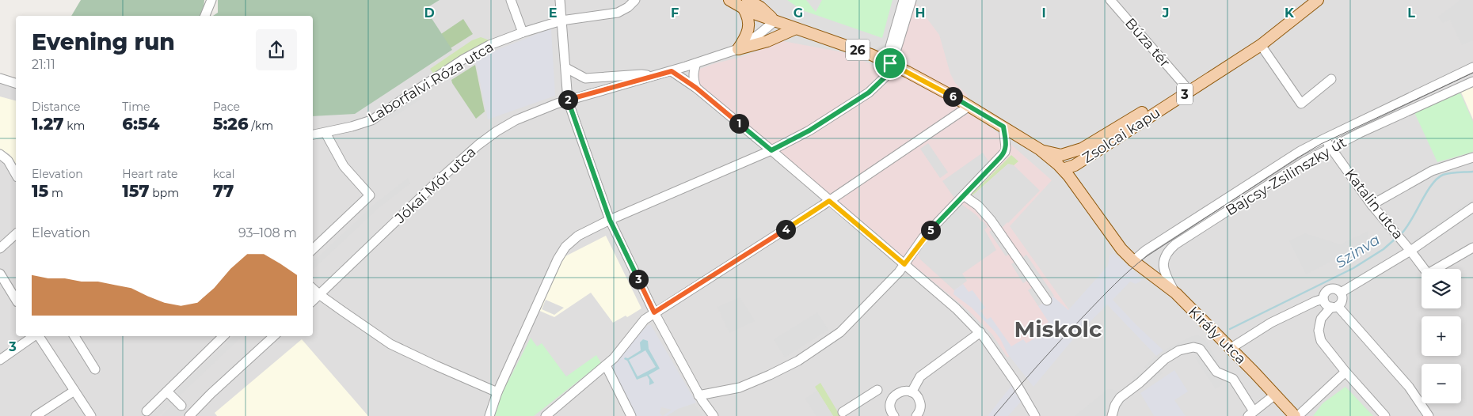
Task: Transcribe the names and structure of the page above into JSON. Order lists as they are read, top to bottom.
{
  "streets": {
    "main road": [
      "26",
      "3",
      "Zsolcai kapu",
      "Király utca"
    ],
    "street": [
      "Búza tér",
      "Laborfalvi Róza utca",
      "Bajcsy-Zsilinszky út",
      "Jókai Mór utca",
      "Katalin utca"
    ]
  },
  "crossings": [
    ["Búza tér", "Zsolcai kapu"],
    ["26", "Zsolcai kapu"],
    ["26", "Jókai Mór utca"],
    ["26", "Király utca"],
    ["Zsolcai kapu", "Király utca"],
    ["Bajcsy-Zsilinszky út", "Katalin utca"],
    ["Bajcsy-Zsilinszky út", "Király utca"]
  ],
  "districts": ["Miskolc"],
  "water": ["Szinva"],
  "page": {
    "heading": ["Evening run", "21:11"],
    "stats": [
      ["Distance", "1.27 km"],
      ["Time", "6:54"],
      ["Pace", "5:26 /km"],
      ["Elevation", "15 m"],
      ["Heart rate", "157 bpm"],
      ["kcal", "77"]
    ],
    "pins": [
      "6",
      "2",
      "1",
      "4",
      "5",
      "3"
    ],
    "chart": ["Elevation", "93–108 m"],
    "map_buttons": ["+", "−"]
  },
  "grid": {
    "columns": [
      "D",
      "E",
      "F",
      "G",
      "H",
      "I",
      "J",
      "K",
      "L"
    ],
    "rows": ["3"]
  }
}
